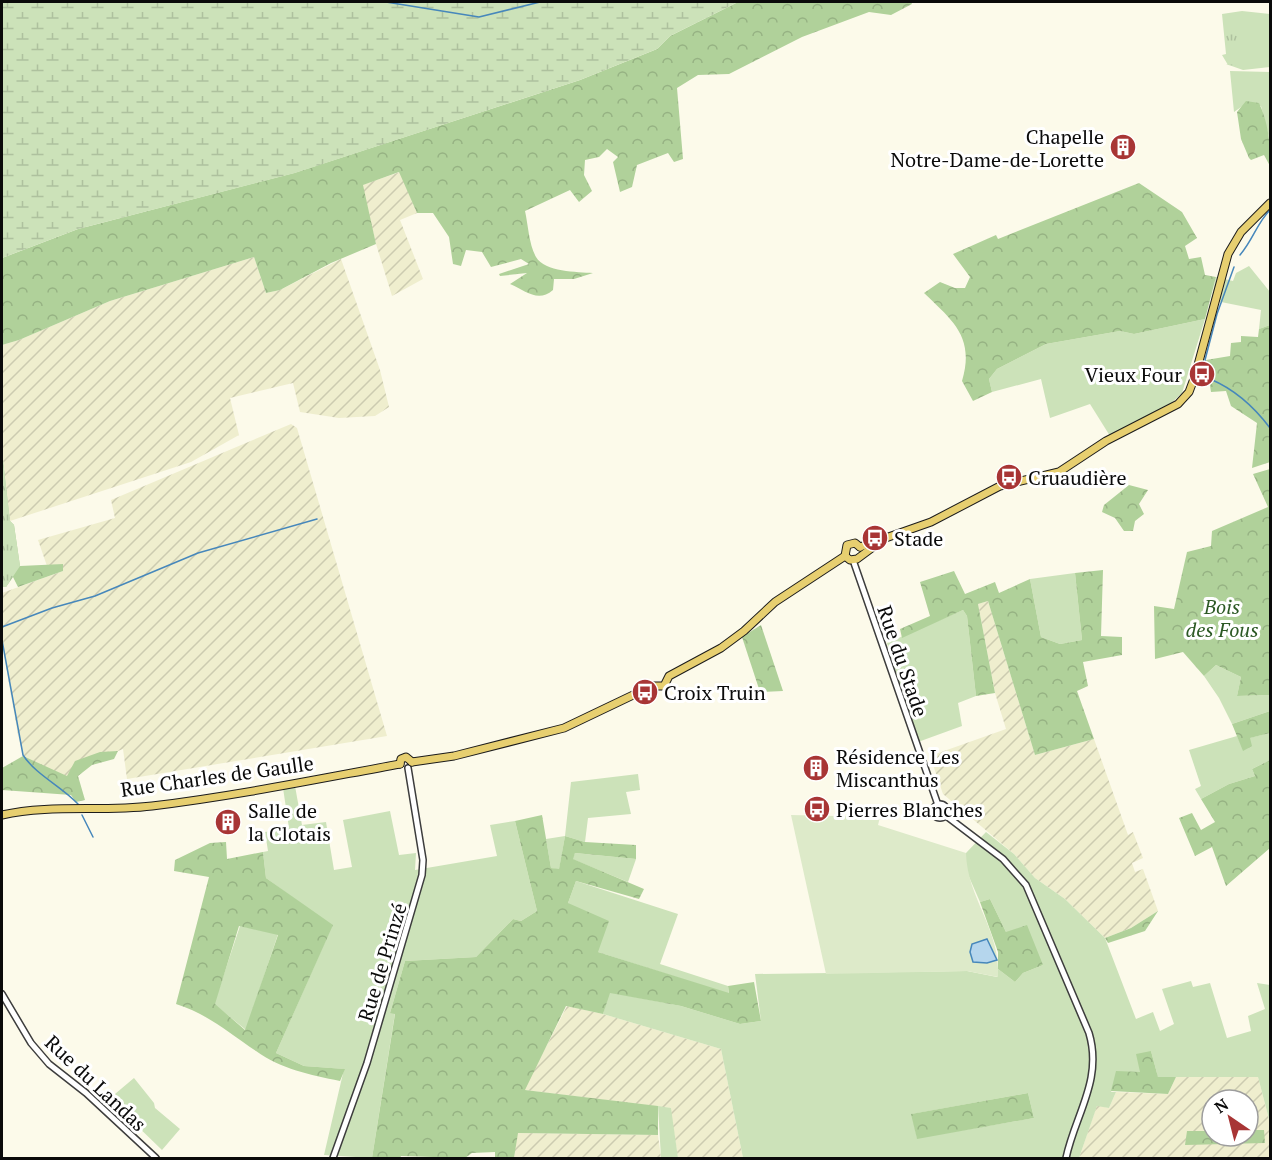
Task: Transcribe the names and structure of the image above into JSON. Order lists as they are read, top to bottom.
{
  "streets": {
    "main road": ["Rue Charles de Gaulle"],
    "street": ["Rue du Stade", "Rue de Prinzé", "Rue du Landas"]
  },
  "crossings": [
    ["Rue Charles de Gaulle", "Rue de Prinzé"]
  ],
  "parks": ["Bois des Fous"],
  "places": {
    "building": ["Chapelle Notre-Dame-de-Lorette", "Résidence Les Miscanthus", "Salle de la Clotais"],
    "bus stop": [
      "Vieux Four",
      "Cruaudière",
      "Stade",
      "Croix Truin",
      "Pierres Blanches"
    ]
  },
  "north": "top left"
}
